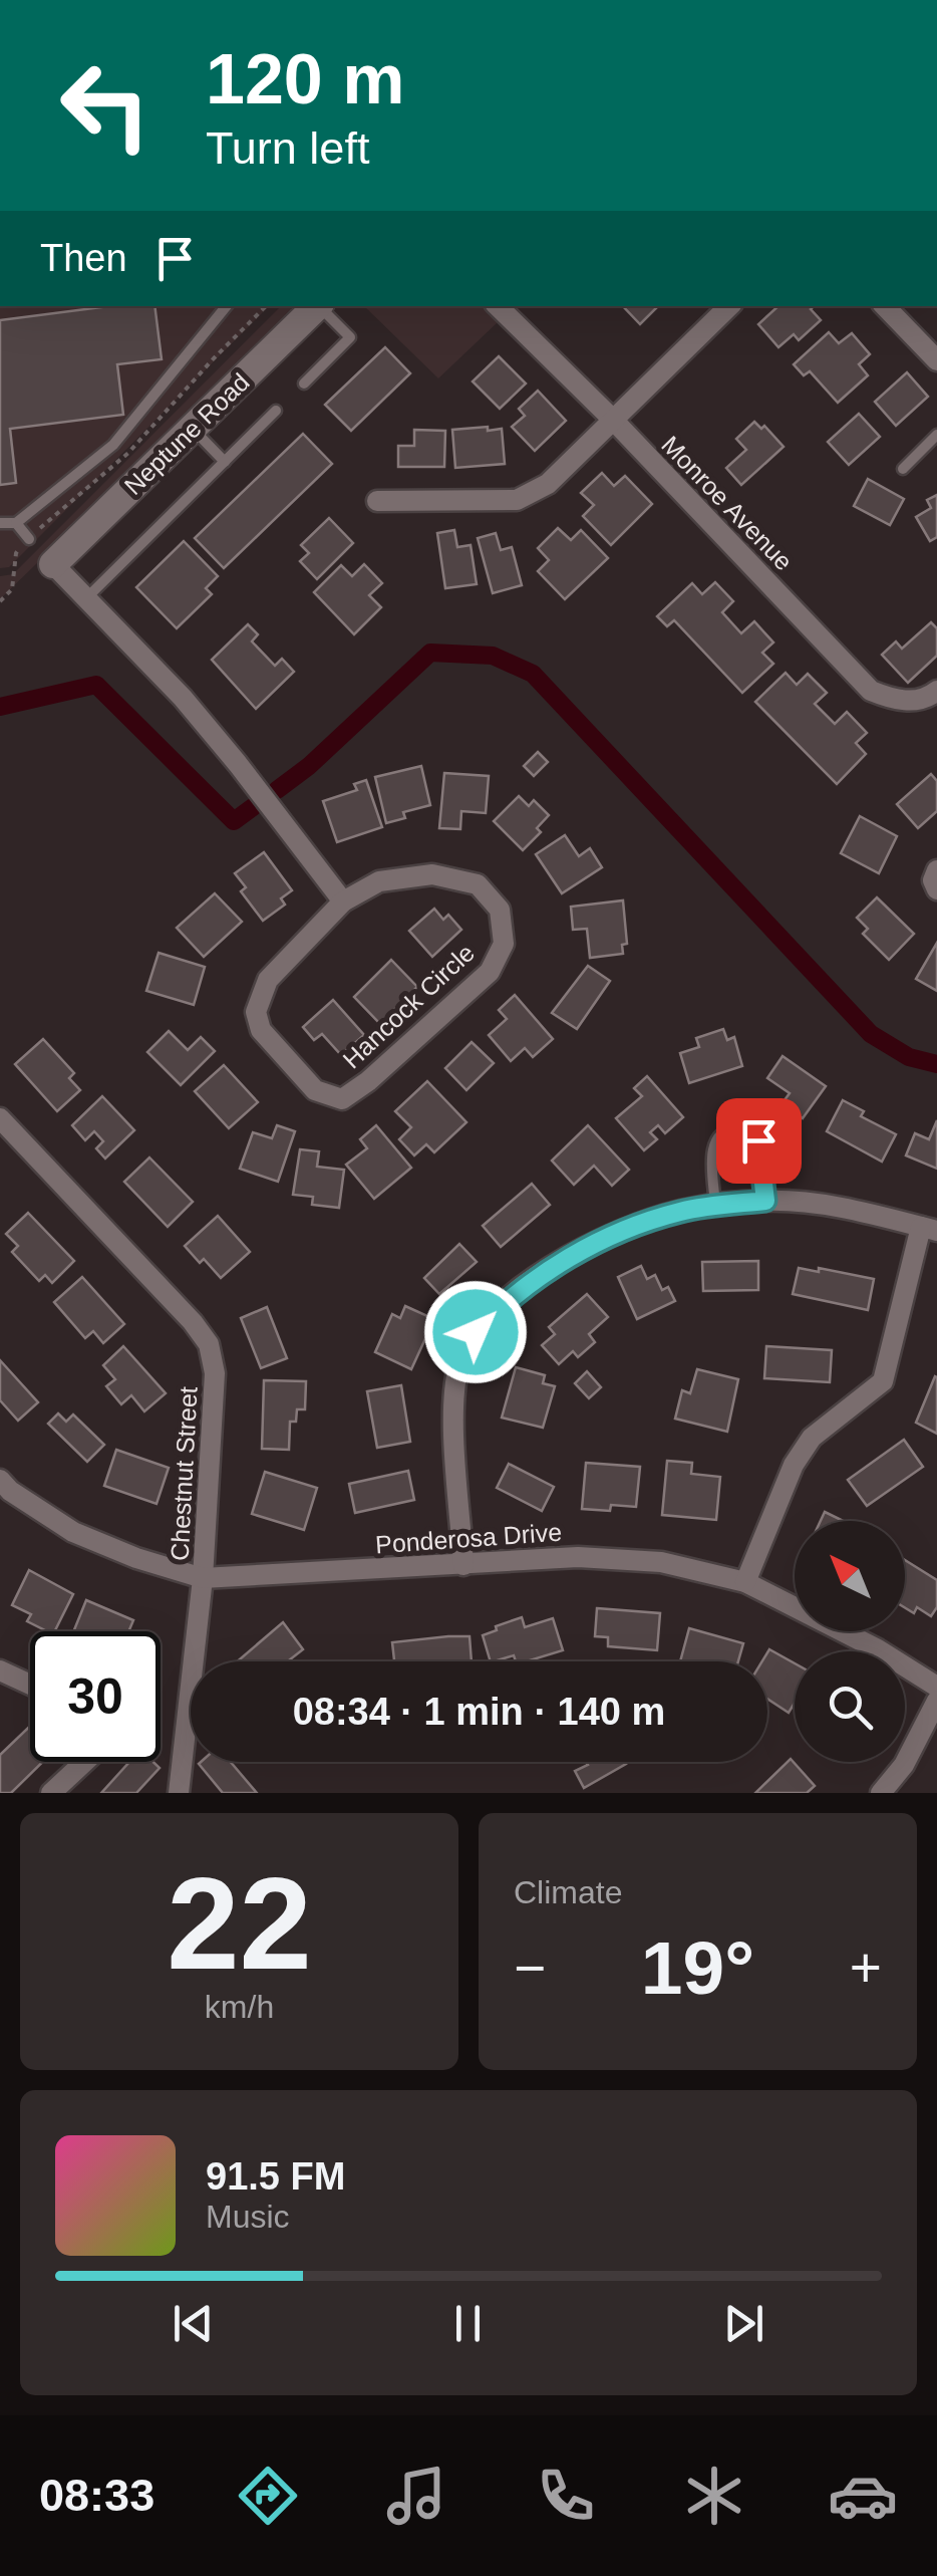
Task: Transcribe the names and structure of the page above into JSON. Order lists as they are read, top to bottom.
{
  "streets": {
    "main road": ["Neptune Road"],
    "street": [
      "Monroe Avenue",
      "Hancock Circle",
      "Chestnut Street",
      "Ponderosa Drive"
    ]
  },
  "crossings": [
    ["Chestnut Street", "Ponderosa Drive"]
  ],
  "north": "top left",
  "page": {
    "turn": ["120 m", "Turn left"],
    "then": "Then",
    "limit": "30",
    "trip": "08:34 · 1 min · 140 m",
    "tile": [
      ["22", "km/h"],
      "Climate"
    ],
    "heat": ["−", "19°", "+"],
    "song": ["91.5 FM", "Music"],
    "tabs": "08:33"
  }
}
